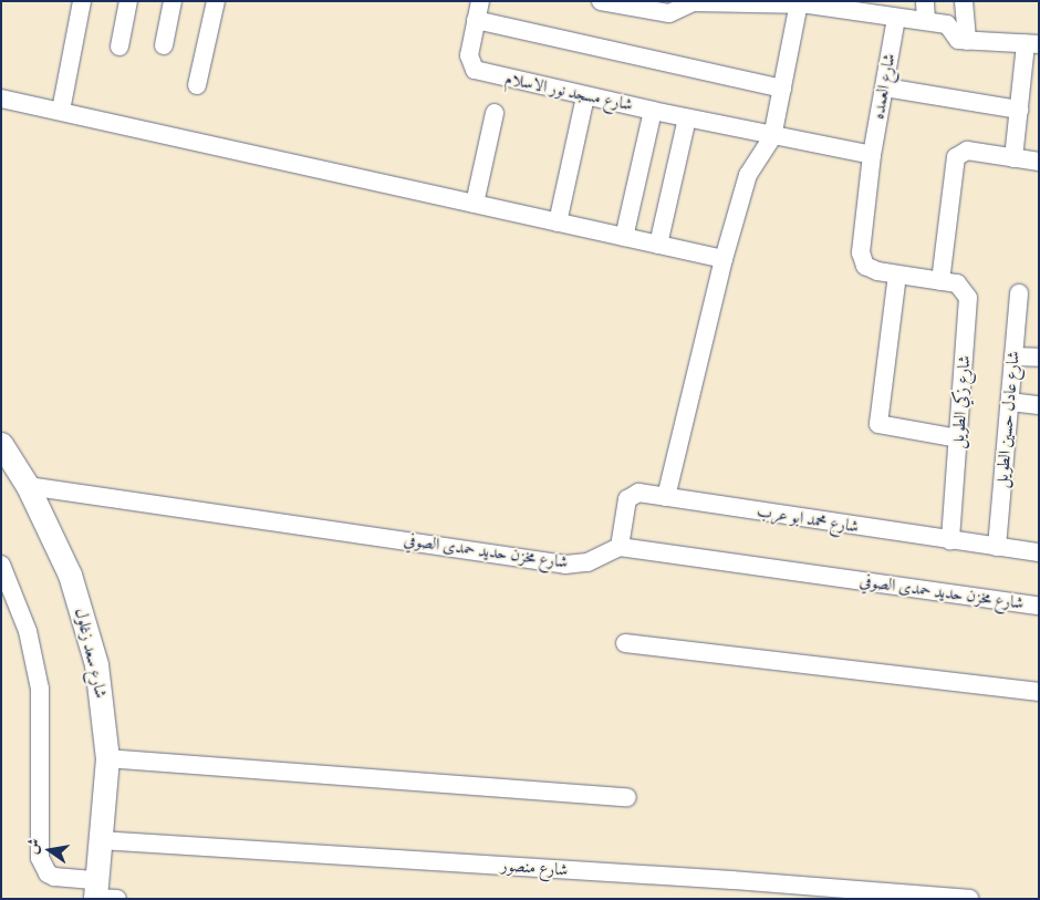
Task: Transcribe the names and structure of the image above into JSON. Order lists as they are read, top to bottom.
{
  "streets": {
    "street": [
      "شارع العمده",
      "شارع مسجد نور الاسلام",
      "شارع زكي الطويل",
      "شارع عادل حسين الطويل",
      "شارع محمد ابو عرب",
      "شارع مخزن حديد حمدى الصوفي",
      "شارع سعد زغلول",
      "شارع منصور"
    ]
  },
  "crossings": [
    ["شارع العمده", "شارع زكي الطويل"],
    ["شارع زكي الطويل", "شارع محمد ابو عرب"],
    ["شارع عادل حسين الطويل", "شارع محمد ابو عرب"],
    ["شارع محمد ابو عرب", "شارع مخزن حديد حمدى الصوفي"],
    ["شارع مخزن حديد حمدى الصوفي", "شارع سعد زغلول"],
    ["شارع سعد زغلول", "شارع منصور"]
  ],
  "north": "left"
}
